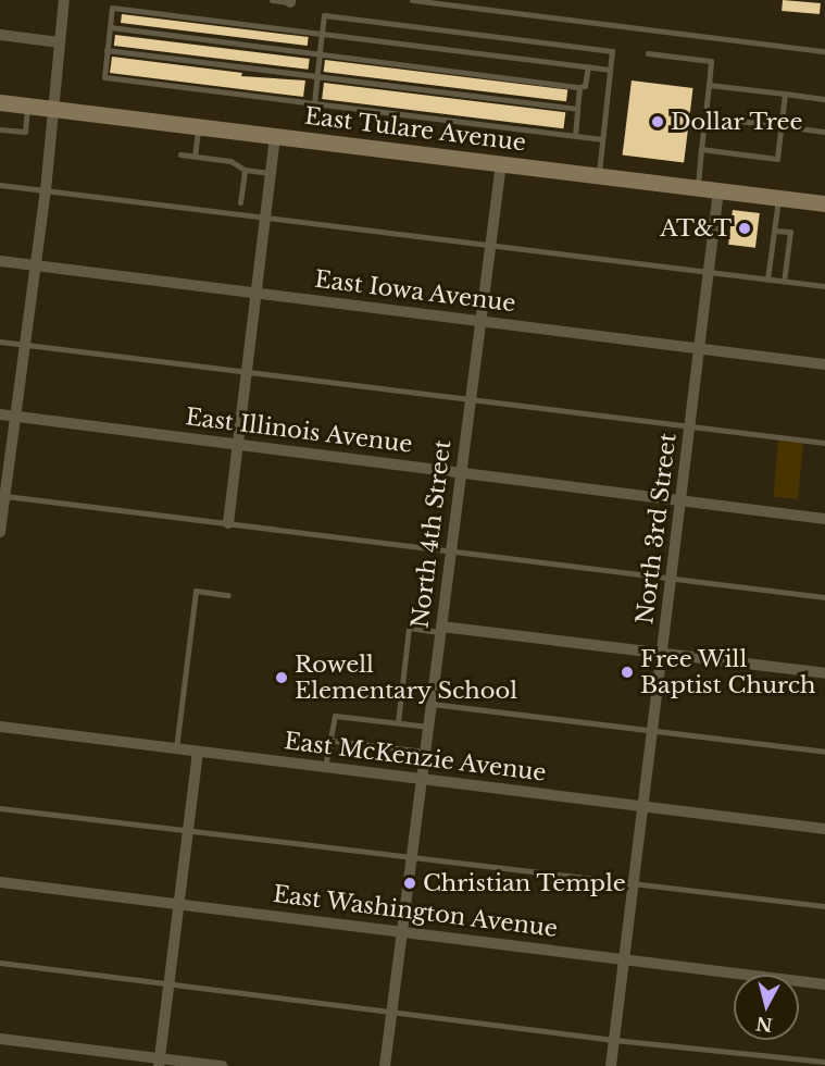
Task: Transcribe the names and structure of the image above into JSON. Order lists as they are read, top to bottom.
{
  "streets": {
    "main road": ["East Tulare Avenue"],
    "street": [
      "East Iowa Avenue",
      "East Illinois Avenue",
      "North 3rd Street",
      "North 4th Street",
      "East McKenzie Avenue",
      "East Washington Avenue"
    ]
  },
  "crossings": [
    ["East Tulare Avenue", "North 3rd Street"],
    ["East Tulare Avenue", "North 4th Street"],
    ["East Iowa Avenue", "North 3rd Street"],
    ["East Iowa Avenue", "North 4th Street"],
    ["East Illinois Avenue", "North 3rd Street"],
    ["East Illinois Avenue", "North 4th Street"],
    ["North 3rd Street", "East McKenzie Avenue"],
    ["North 3rd Street", "East Washington Avenue"],
    ["North 4th Street", "East McKenzie Avenue"],
    ["North 4th Street", "East Washington Avenue"]
  ],
  "places": [
    "Dollar Tree",
    "AT&T",
    "Free Will Baptist Church",
    "Rowell Elementary School",
    "Christian Temple"
  ],
  "north": "bottom"
}
